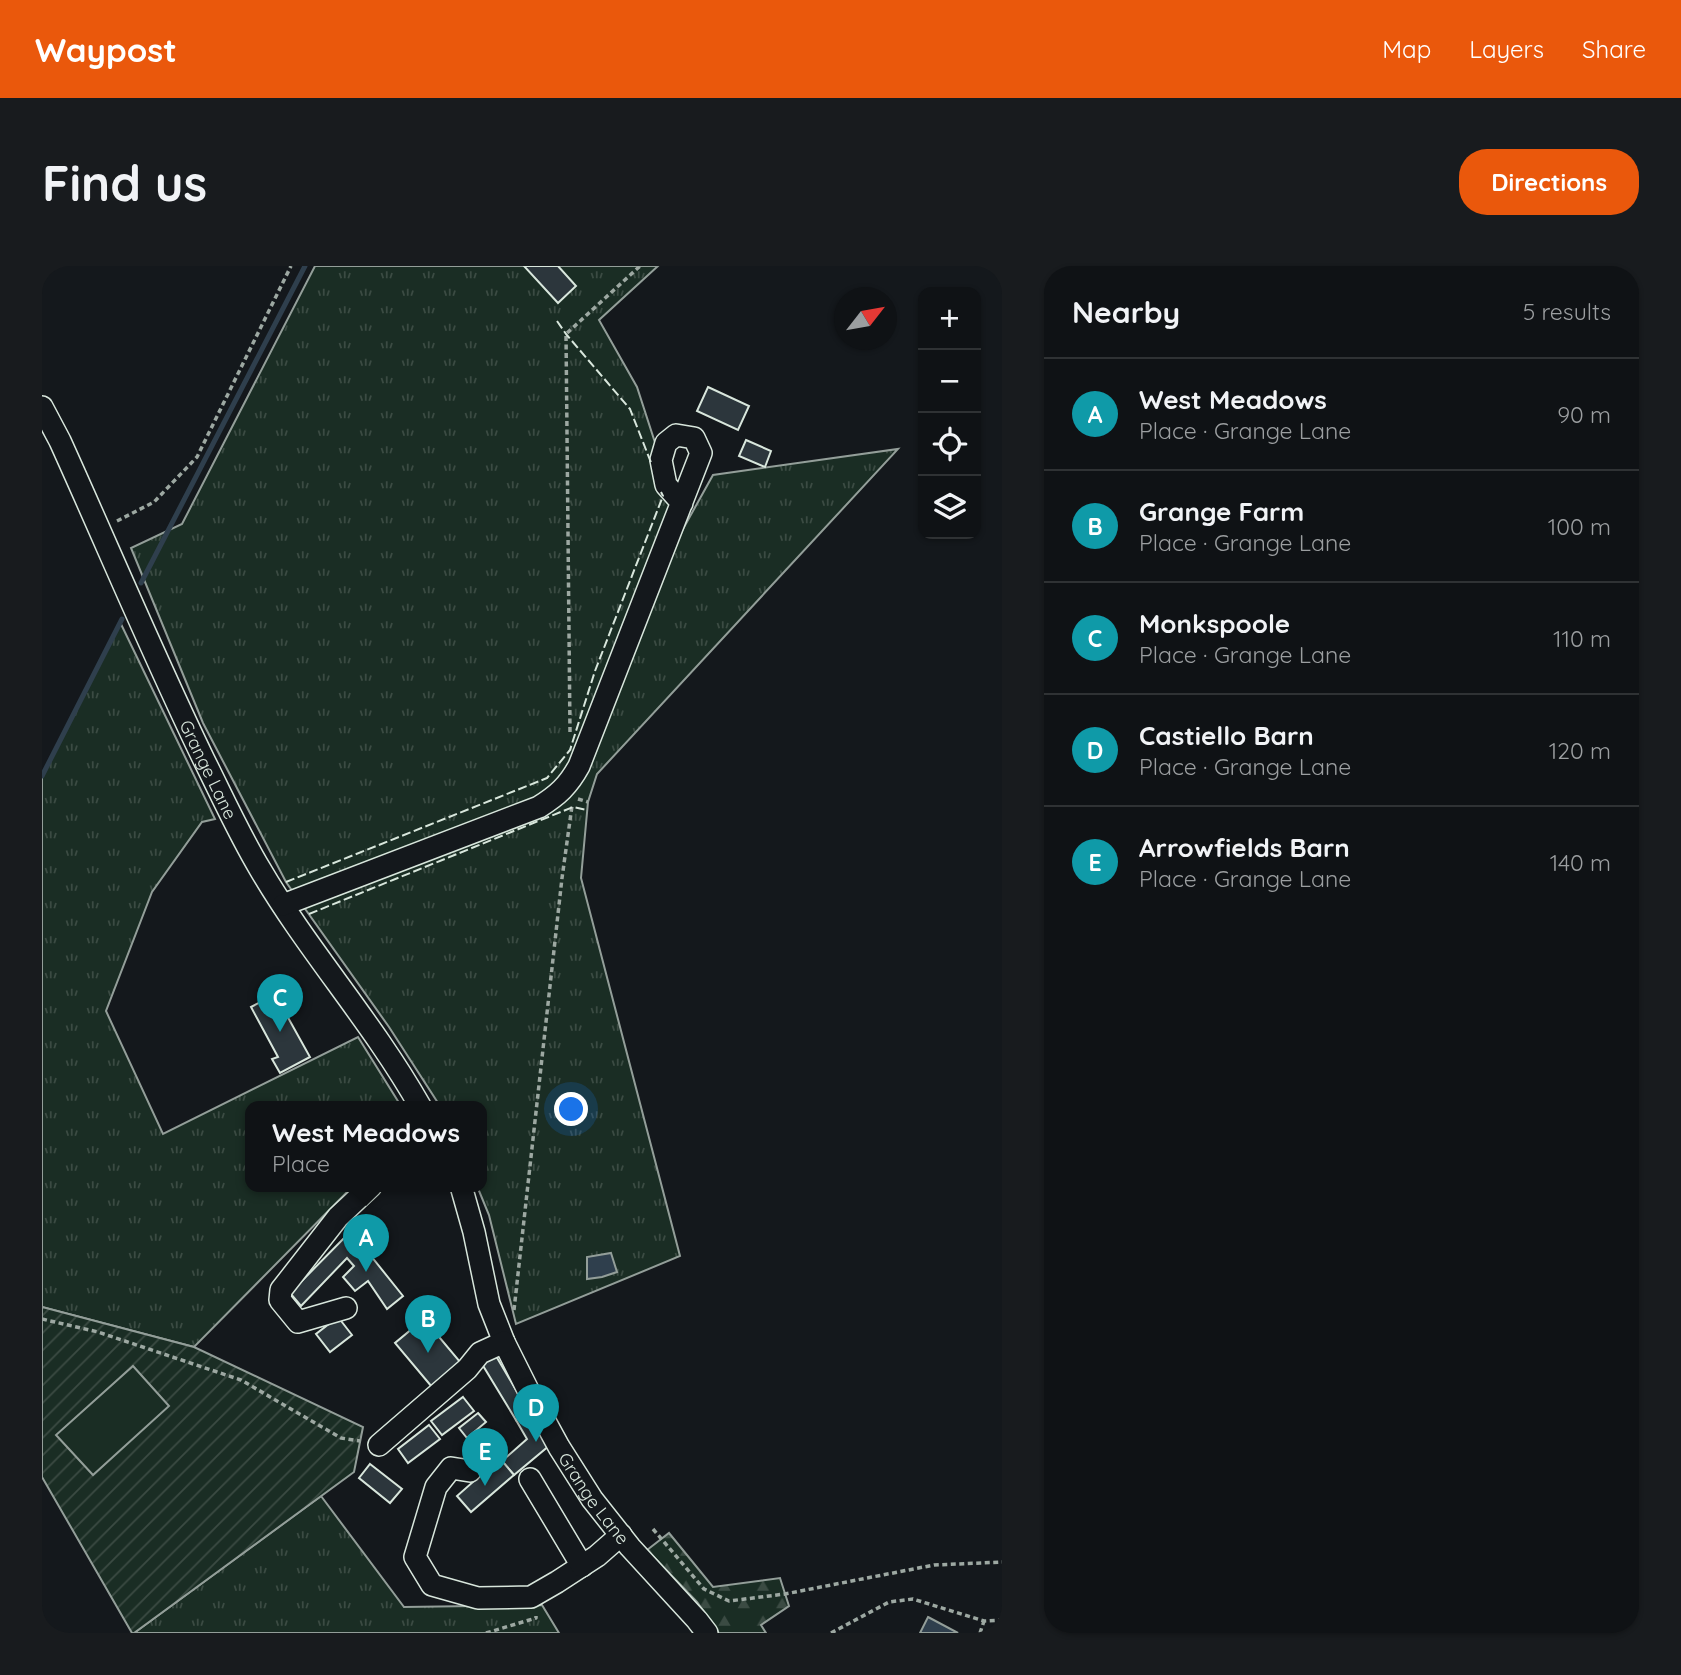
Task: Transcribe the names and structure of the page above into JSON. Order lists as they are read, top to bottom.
{
  "streets": {
    "street": ["Grange Lane"]
  },
  "north": "top right",
  "page": {
    "header": "Waypost",
    "nav": ["Map", "Layers", "Share"],
    "buttons": "Directions",
    "title": "Find us",
    "heading": ["Nearby", "5 results"],
    "map_buttons": ["+", "−"],
    "list": [
      {
        "mark": "A",
        "name": "West Meadows",
        "note": "Place · Grange Lane",
        "value": "90 m"
      },
      {
        "mark": "B",
        "name": "Grange Farm",
        "note": "Place · Grange Lane",
        "value": "100 m"
      },
      {
        "mark": "C",
        "name": "Monkspoole",
        "note": "Place · Grange Lane",
        "value": "110 m"
      },
      {
        "mark": "D",
        "name": "Castiello Barn",
        "note": "Place · Grange Lane",
        "value": "120 m"
      },
      {
        "mark": "E",
        "name": "Arrowfields Barn",
        "note": "Place · Grange Lane",
        "value": "140 m"
      }
    ],
    "pins": [
      "C",
      "A",
      "B",
      "D",
      "E"
    ],
    "popup": ["West Meadows", "Place"]
  }
}
